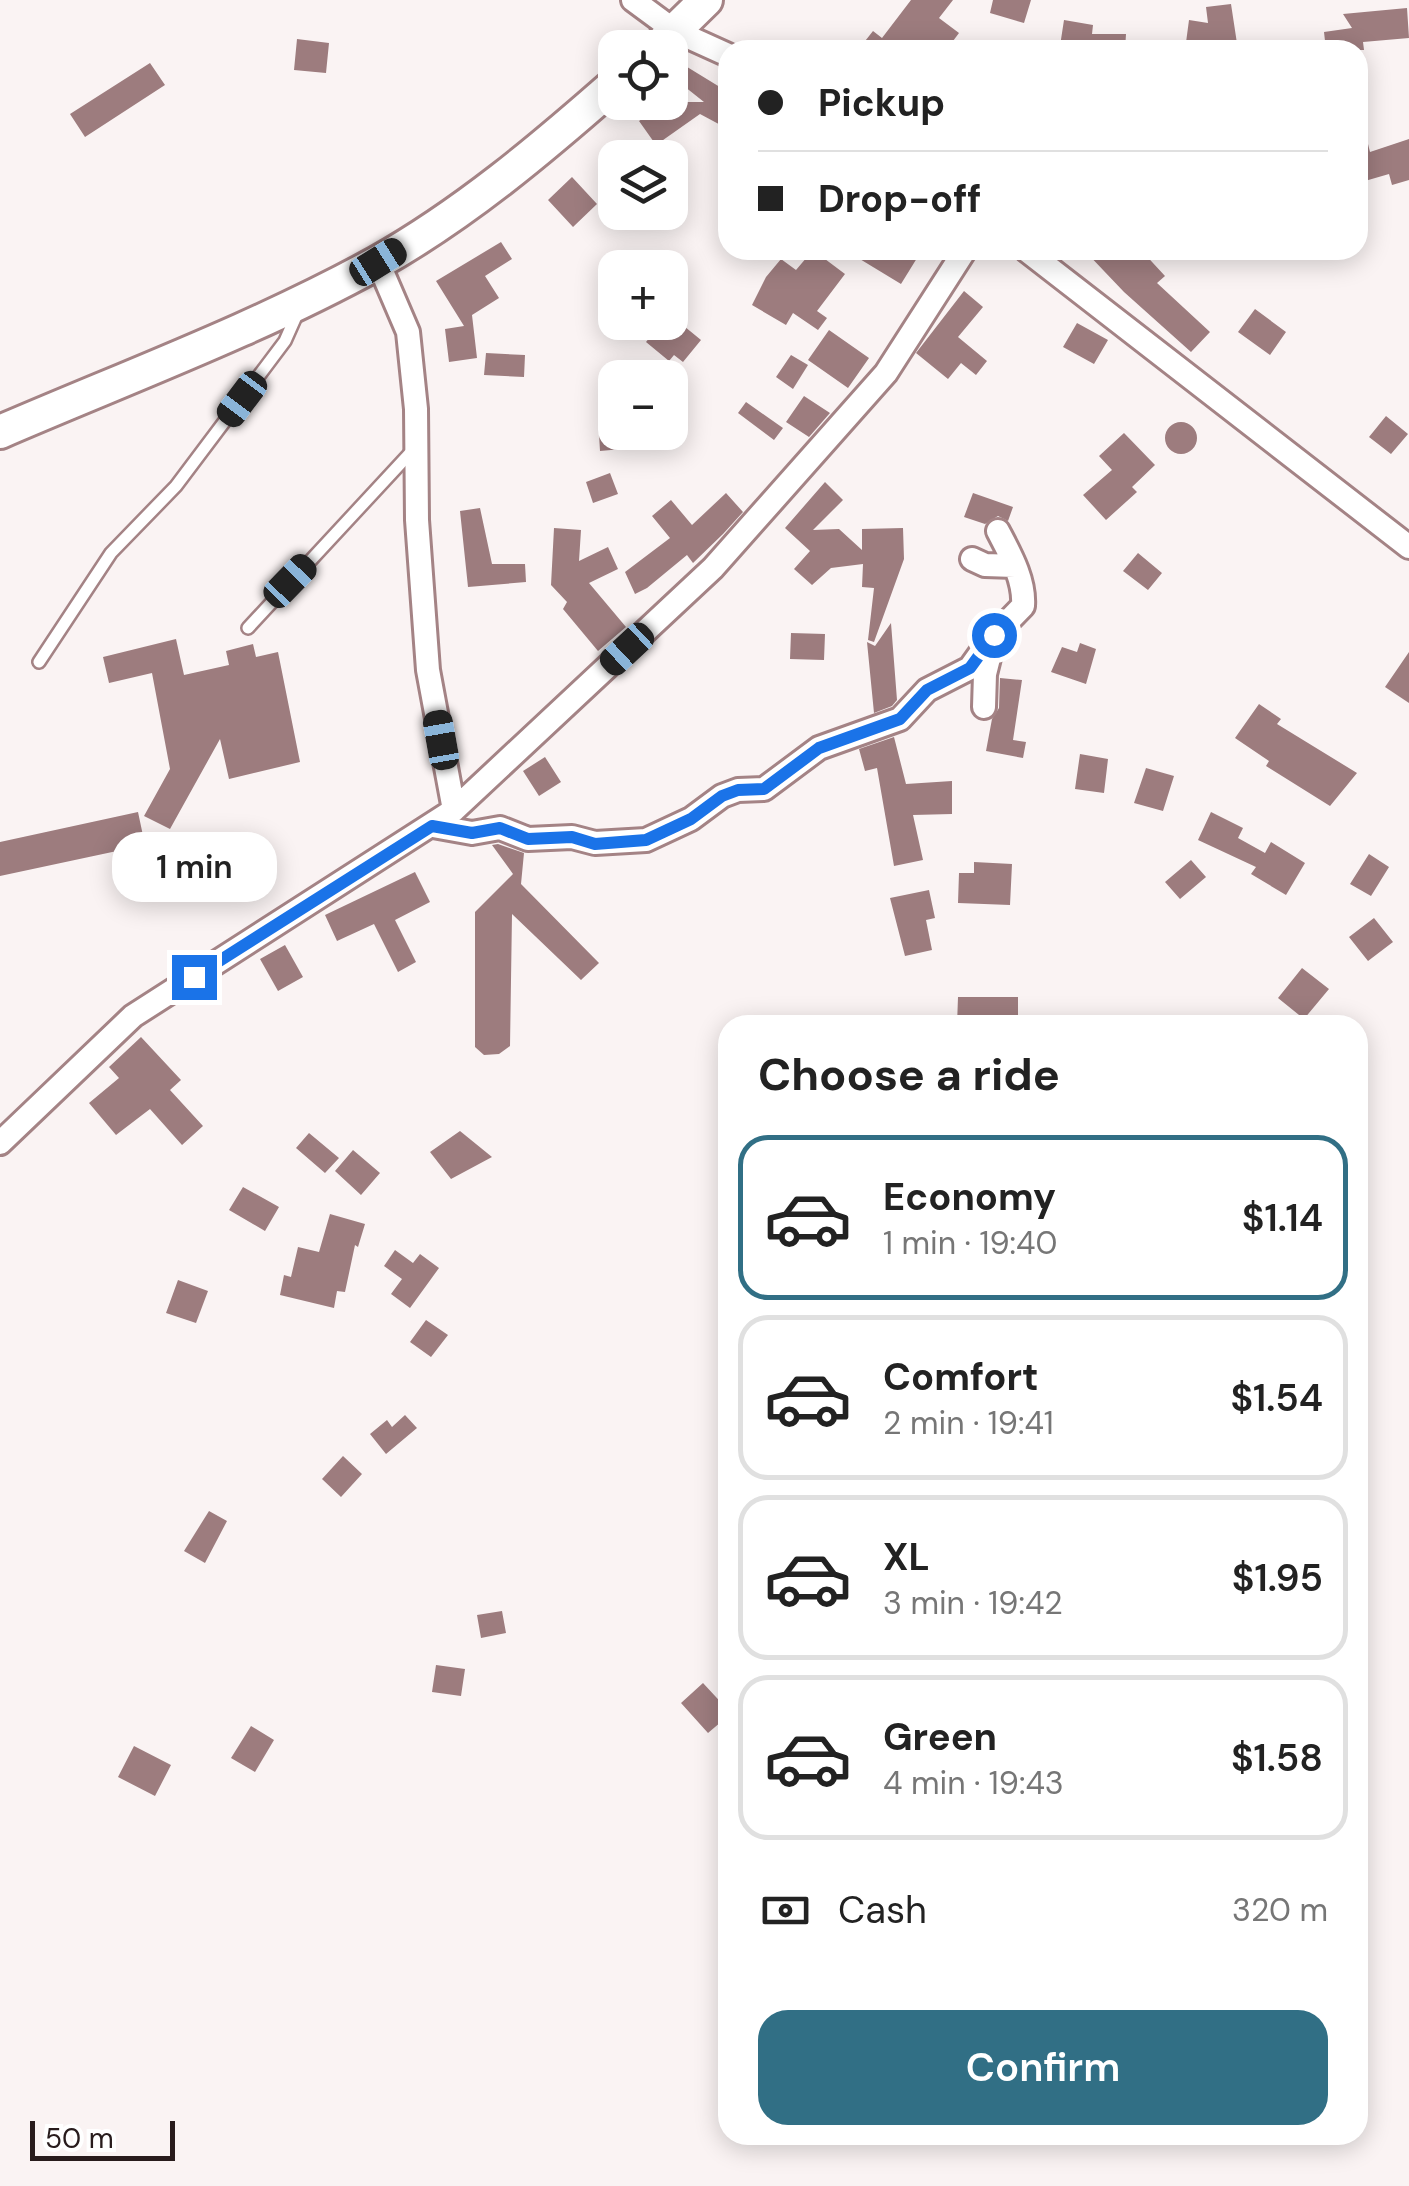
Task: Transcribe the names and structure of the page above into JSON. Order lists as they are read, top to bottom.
{
  "scale_bar": "50 m",
  "page": {
    "map_buttons": ["+", "−"],
    "banner": ["Pickup", "Drop-off"],
    "bubble": "1 min",
    "heading": "Choose a ride",
    "list": [
      {
        "name": "Economy",
        "note": "1 min · 19:40",
        "value": "$1.14"
      },
      {
        "name": "Comfort",
        "note": "2 min · 19:41",
        "value": "$1.54"
      },
      {
        "name": "XL",
        "note": "3 min · 19:42",
        "value": "$1.95"
      },
      {
        "name": "Green",
        "note": "4 min · 19:43",
        "value": "$1.58"
      }
    ],
    "pay": ["Cash", "320 m"],
    "buttons": "Confirm",
    "scale": "50 m"
  }
}
